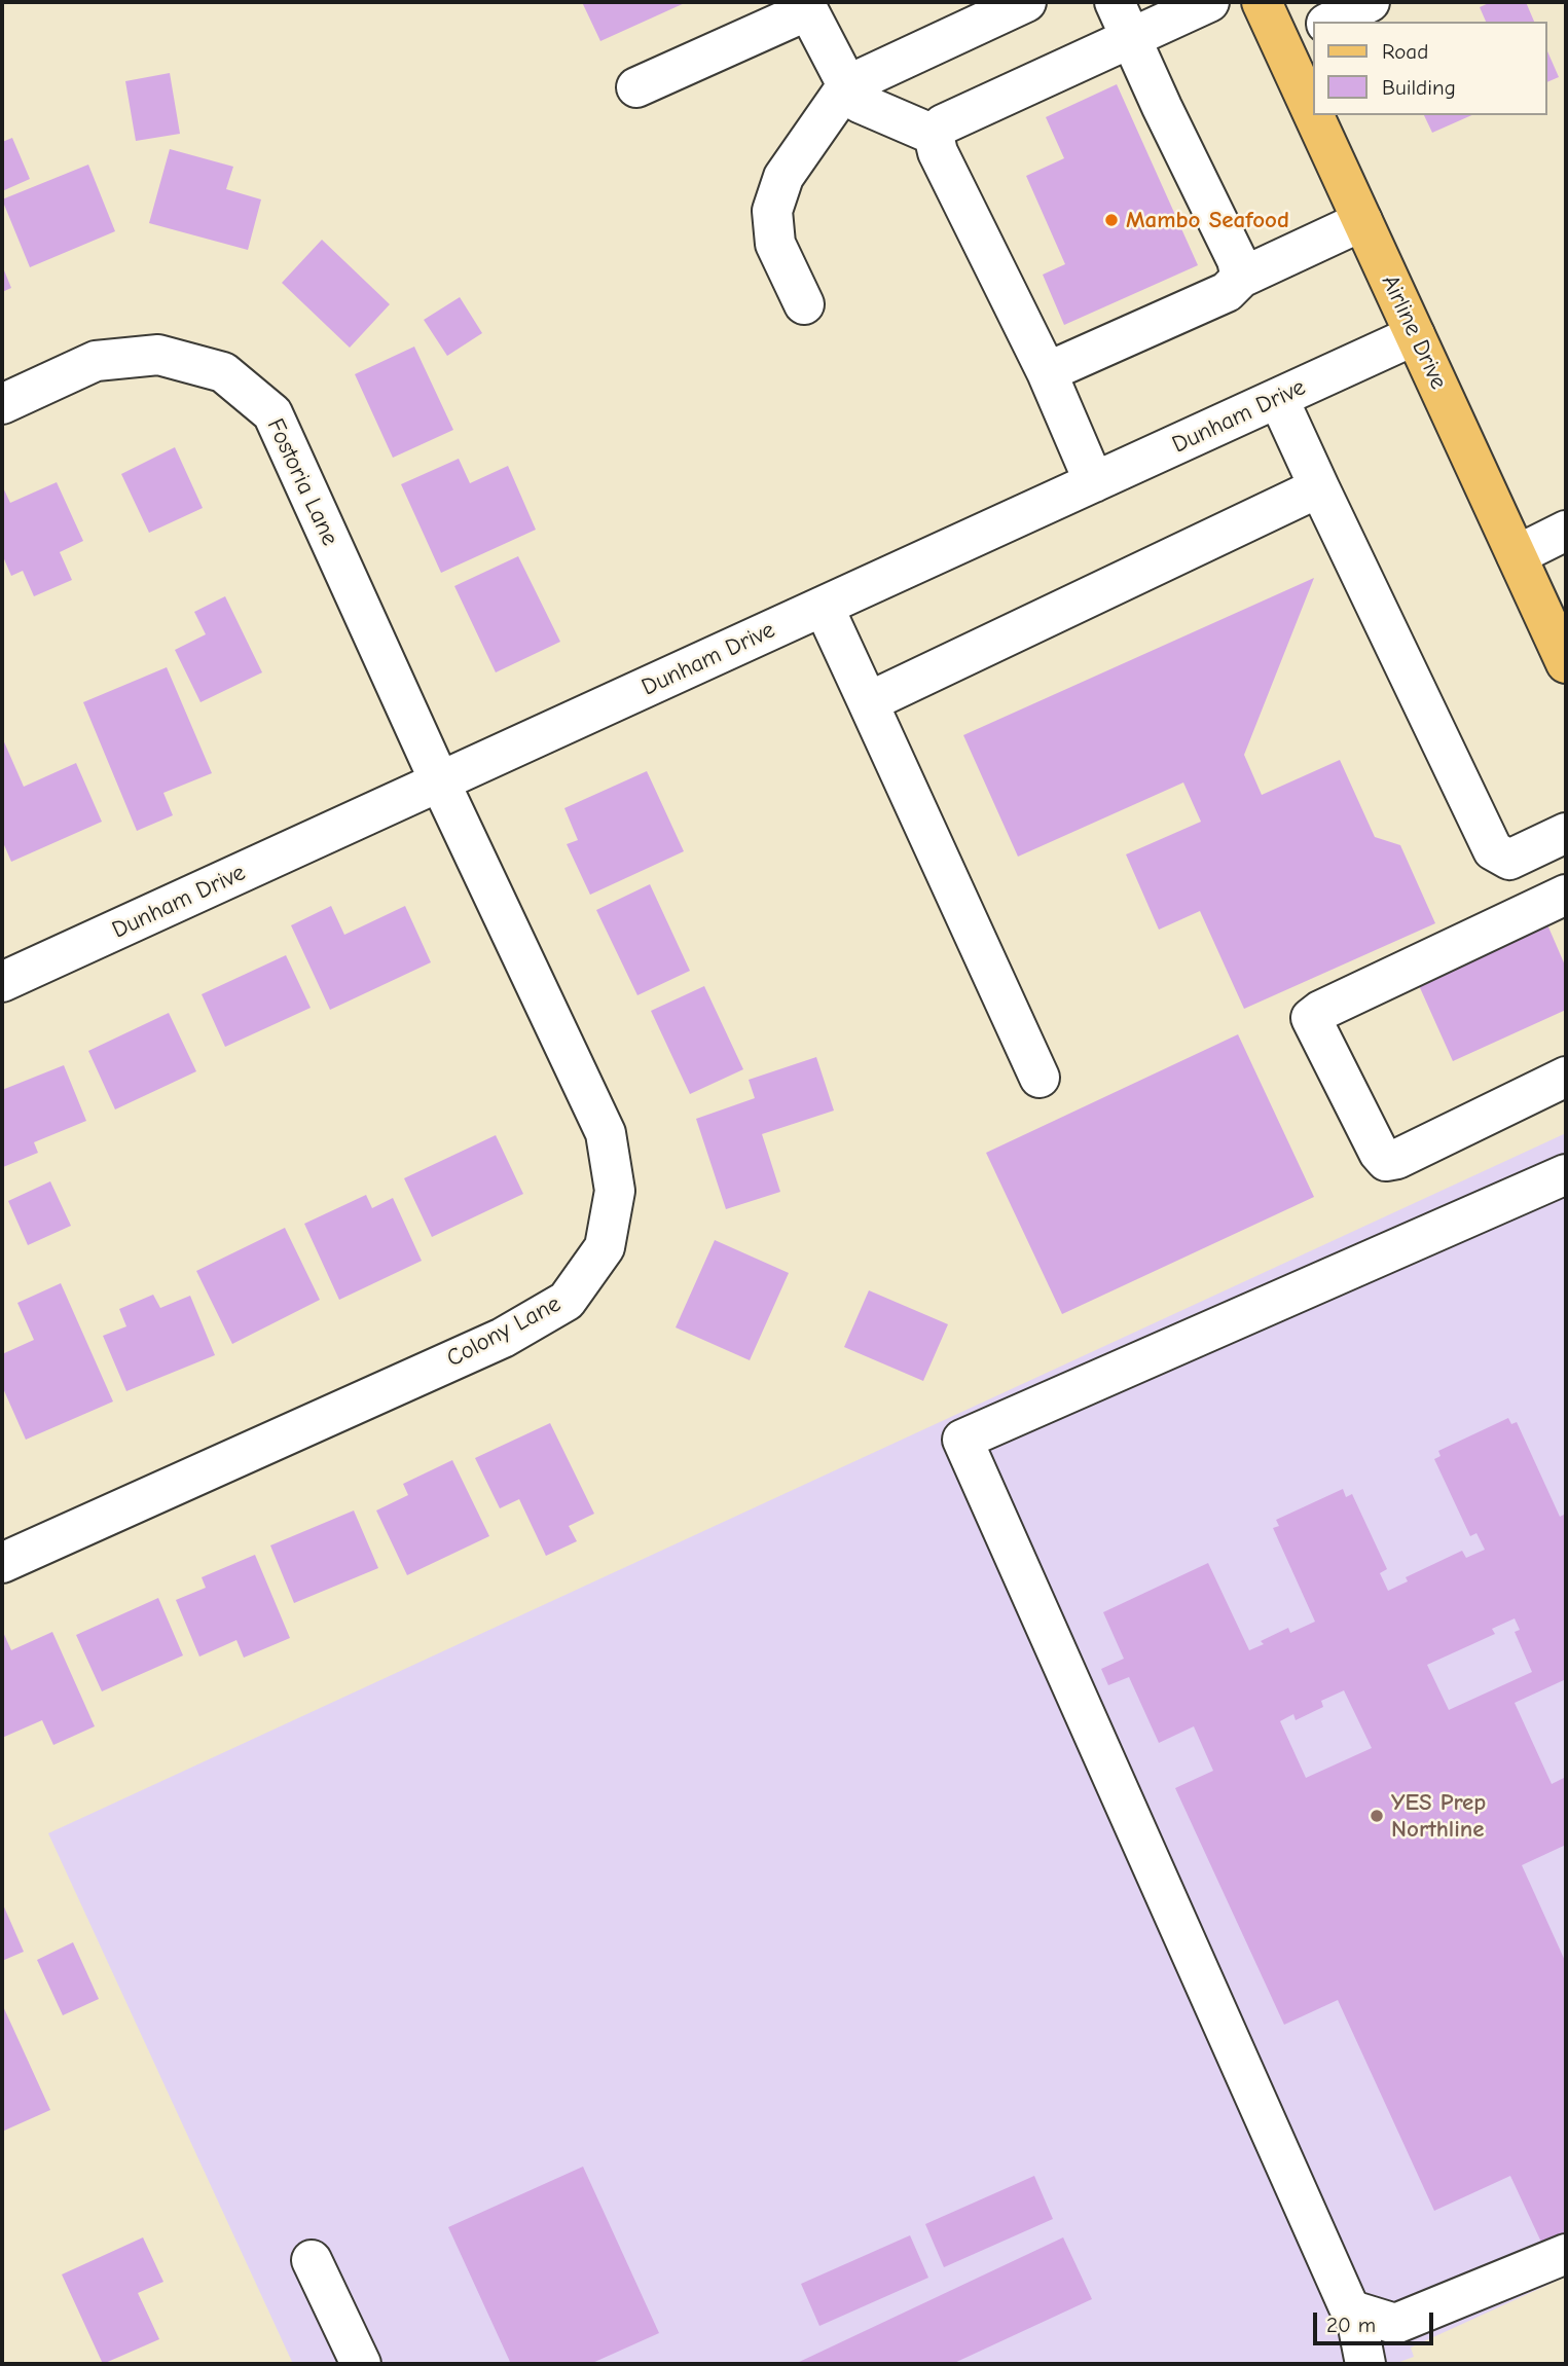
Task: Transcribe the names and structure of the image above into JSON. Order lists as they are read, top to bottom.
{
  "streets": {
    "main road": ["Airline Drive"],
    "street": ["Dunham Drive", "Fostoria Lane", "Colony Lane"]
  },
  "crossings": [
    ["Airline Drive", "Dunham Drive"],
    ["Dunham Drive", "Fostoria Lane"],
    ["Dunham Drive", "Colony Lane"],
    ["Fostoria Lane", "Colony Lane"]
  ],
  "places": ["Mambo Seafood", "YES Prep Northline"],
  "legend": ["Road", "Building"],
  "scale_bar": "20 m"
}
